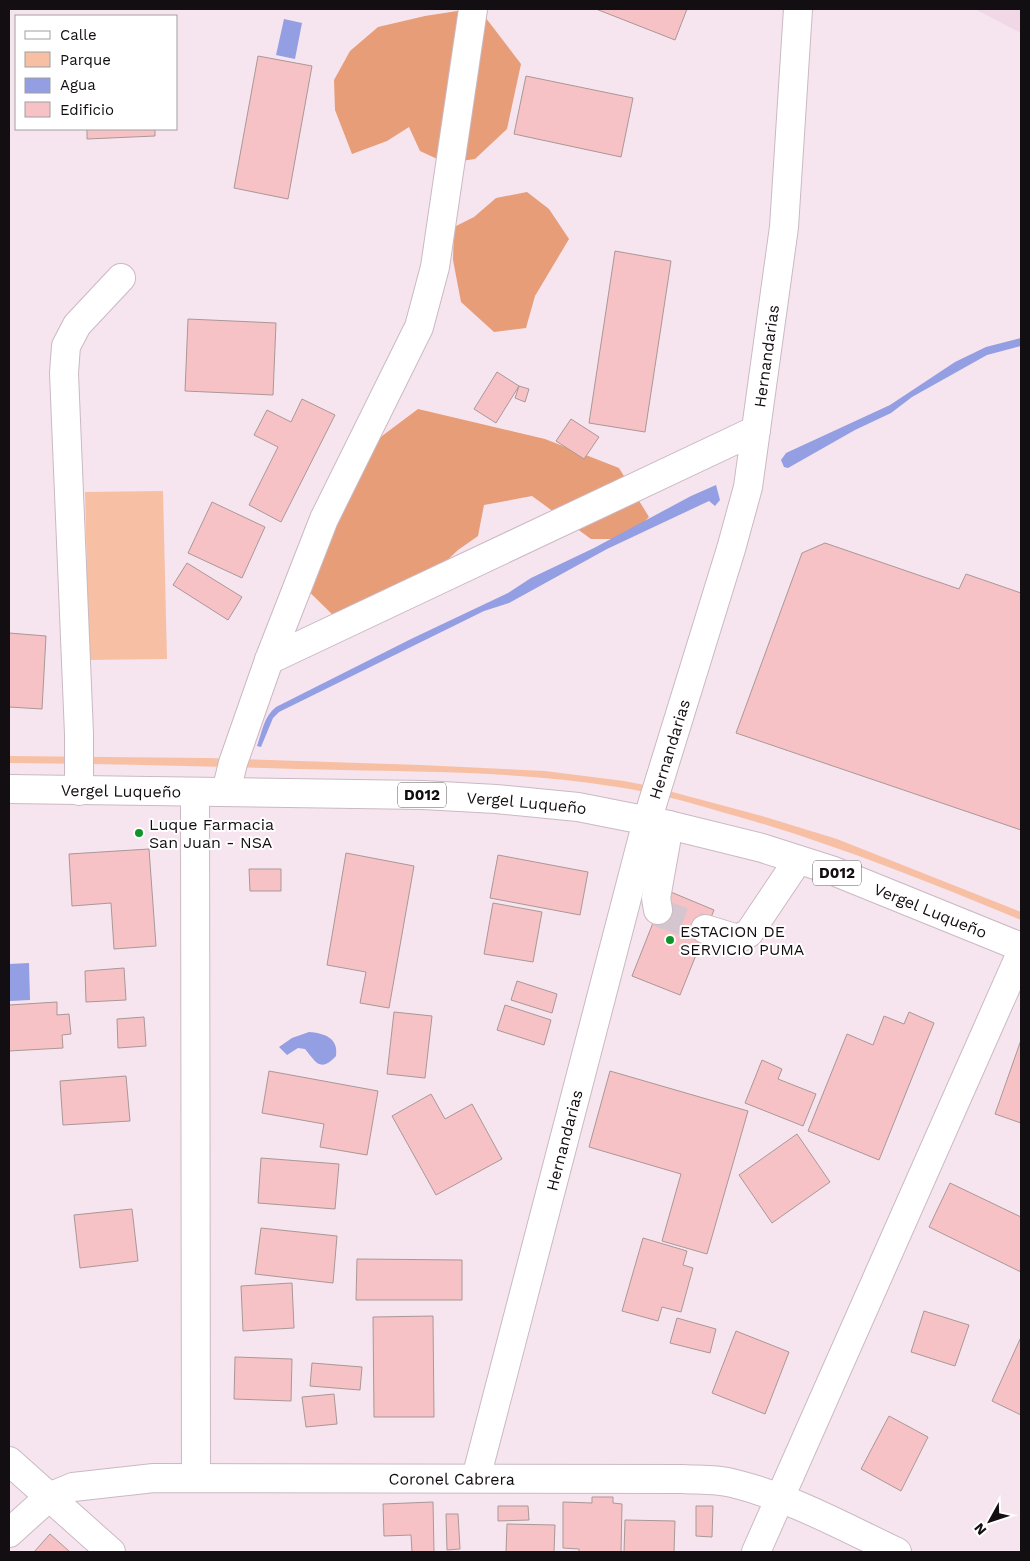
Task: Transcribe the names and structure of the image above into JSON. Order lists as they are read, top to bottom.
{
  "streets": {
    "street": [
      "Hernandarias",
      "Vergel Luqueño",
      "D012",
      "Coronel Cabrera"
    ]
  },
  "crossings": [
    ["Hernandarias", "Vergel Luqueño"],
    ["Hernandarias", "Coronel Cabrera"]
  ],
  "places": ["Luque Farmacia San Juan - NSA", "ESTACION DE SERVICIO PUMA"],
  "legend": [
    "Calle",
    "Parque",
    "Agua",
    "Edificio"
  ],
  "north": "bottom left"
}
